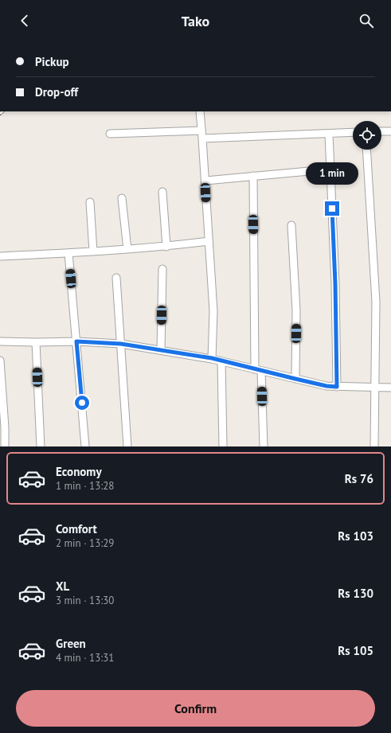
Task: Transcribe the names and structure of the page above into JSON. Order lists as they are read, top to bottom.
{
  "page": {
    "header": "Tako",
    "banner": ["Pickup", "Drop-off"],
    "bubble": "1 min",
    "list": [
      {
        "name": "Economy",
        "note": "1 min · 13:28",
        "value": "Rs 76"
      },
      {
        "name": "Comfort",
        "note": "2 min · 13:29",
        "value": "Rs 103"
      },
      {
        "name": "XL",
        "note": "3 min · 13:30",
        "value": "Rs 130"
      },
      {
        "name": "Green",
        "note": "4 min · 13:31",
        "value": "Rs 105"
      }
    ],
    "buttons": "Confirm"
  }
}
